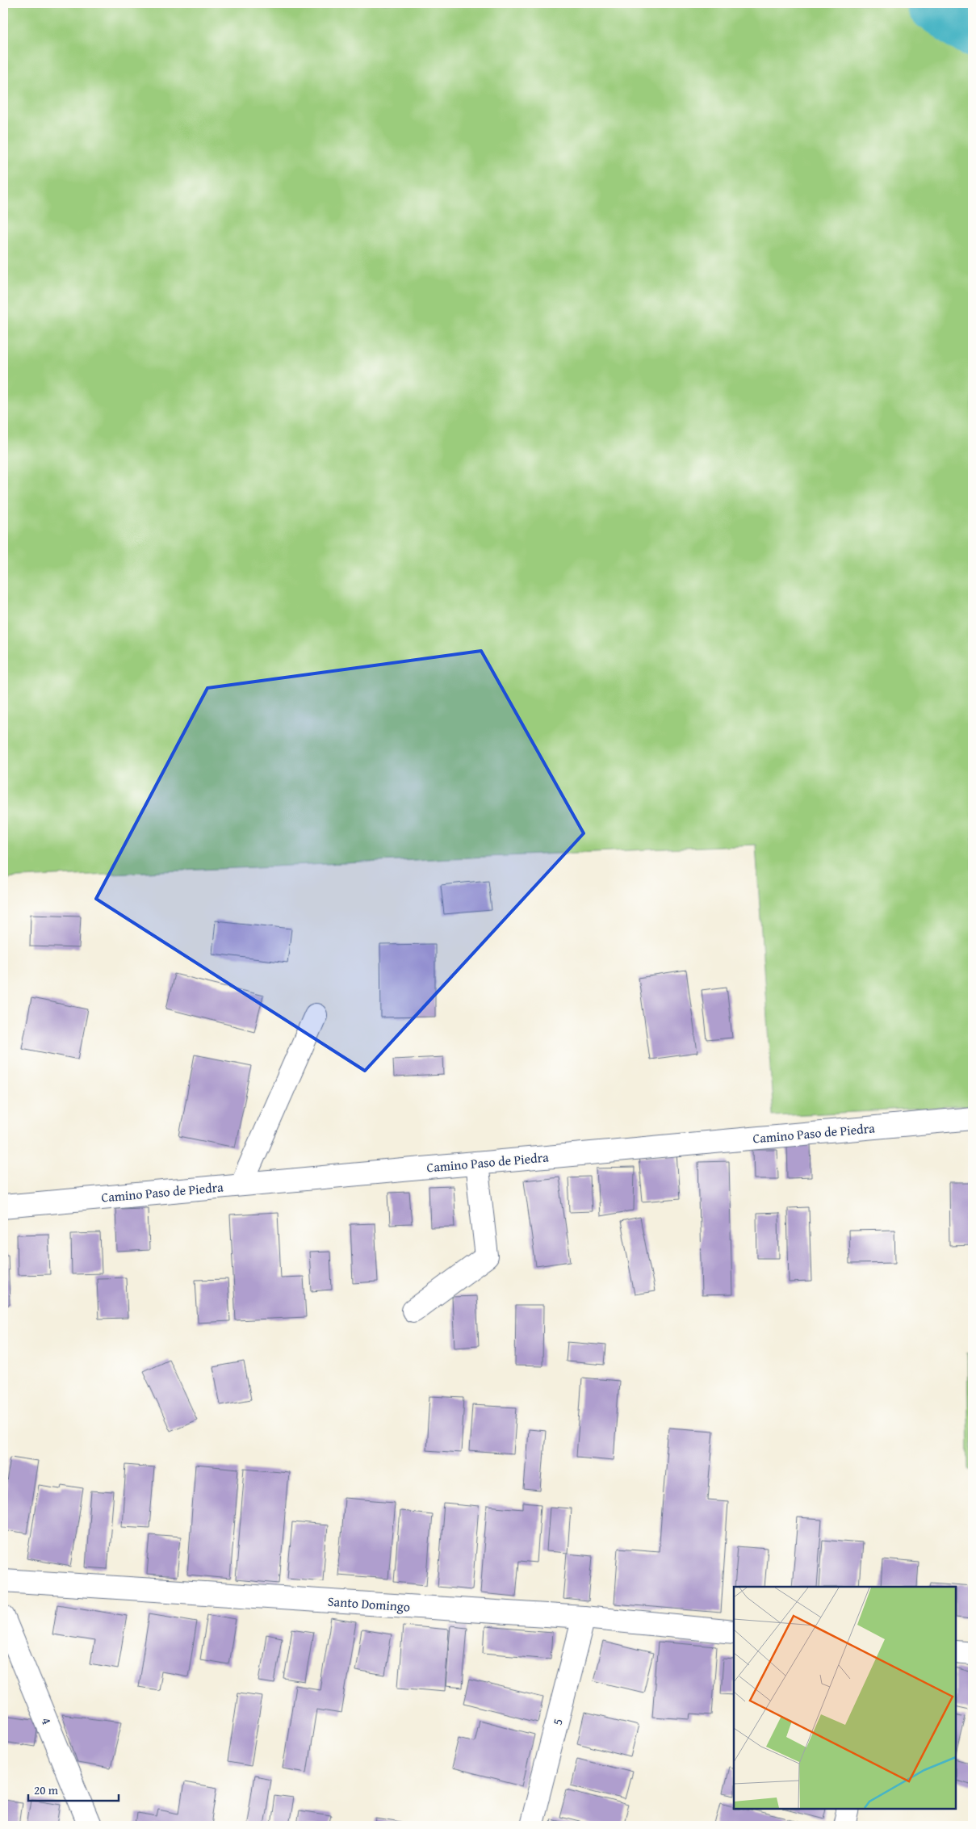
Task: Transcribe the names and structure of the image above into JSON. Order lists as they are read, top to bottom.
{
  "streets": {
    "street": [
      "Camino Paso de Piedra",
      "Santo Domingo",
      "4",
      "5"
    ]
  },
  "crossings": [
    ["Santo Domingo", "5"]
  ],
  "scale_bar": "20 m"
}
